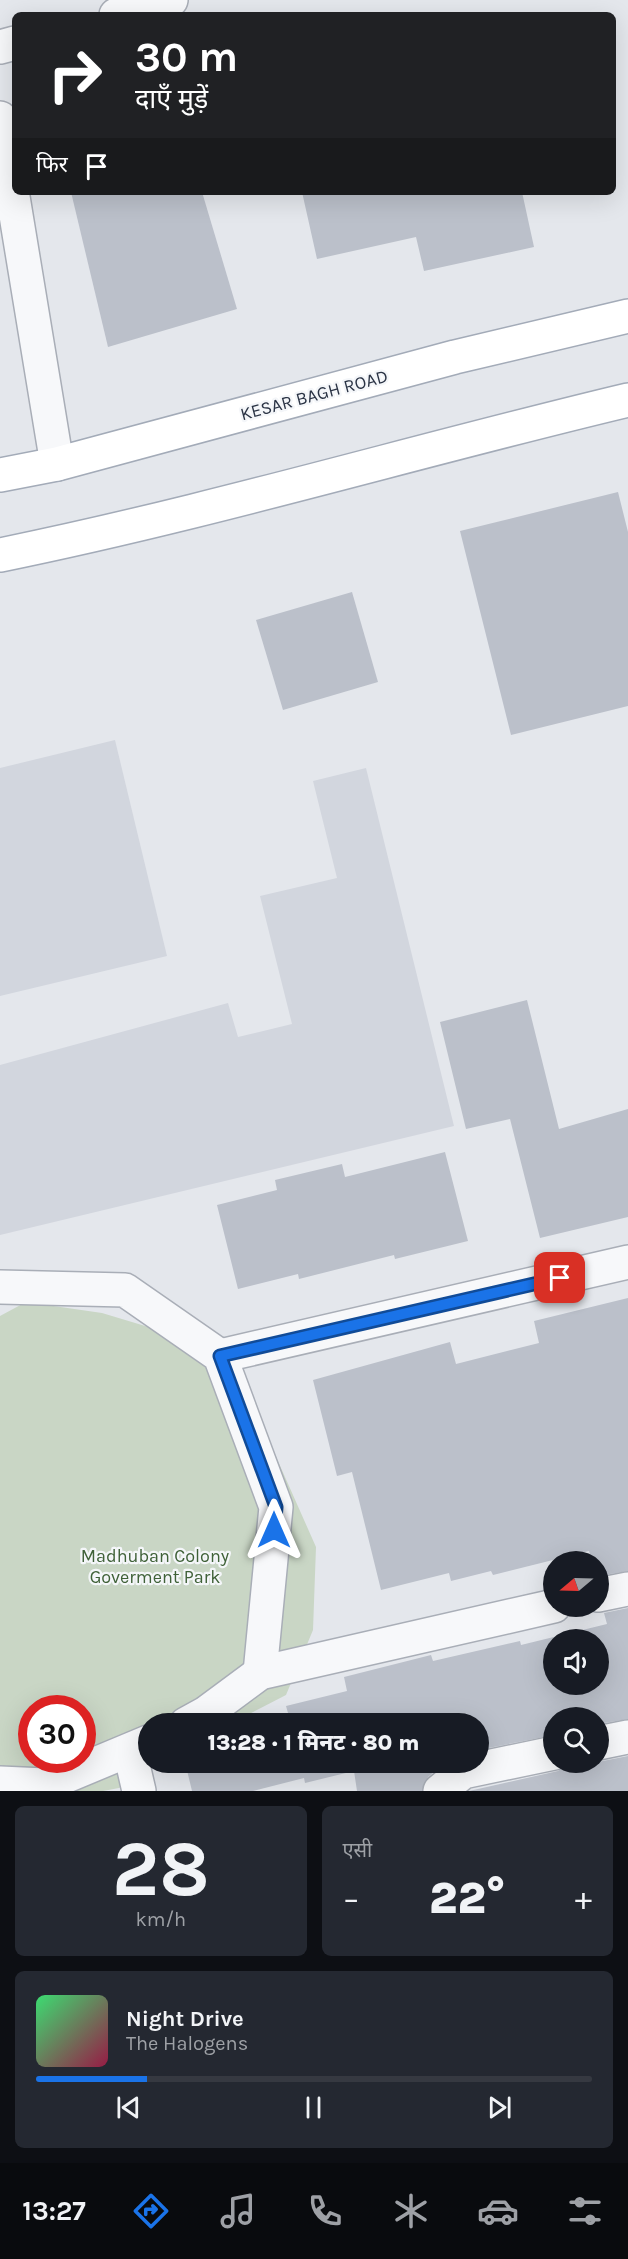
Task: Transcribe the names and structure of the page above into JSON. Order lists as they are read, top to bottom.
{
  "streets": {
    "main road": ["KESAR BAGH ROAD"]
  },
  "parks": ["Madhuban Colony Goverment Park"],
  "north": "left",
  "page": {
    "turn": ["30 m", "दाएँ मुड़ें"],
    "then": "फिर",
    "limit": "30",
    "trip": "13:28 · 1 मिनट · 80 m",
    "tile": [
      ["28", "km/h"],
      "एसी"
    ],
    "heat": ["−", "22°", "+"],
    "song": ["Night Drive", "The Halogens"],
    "tabs": "13:27"
  }
}
